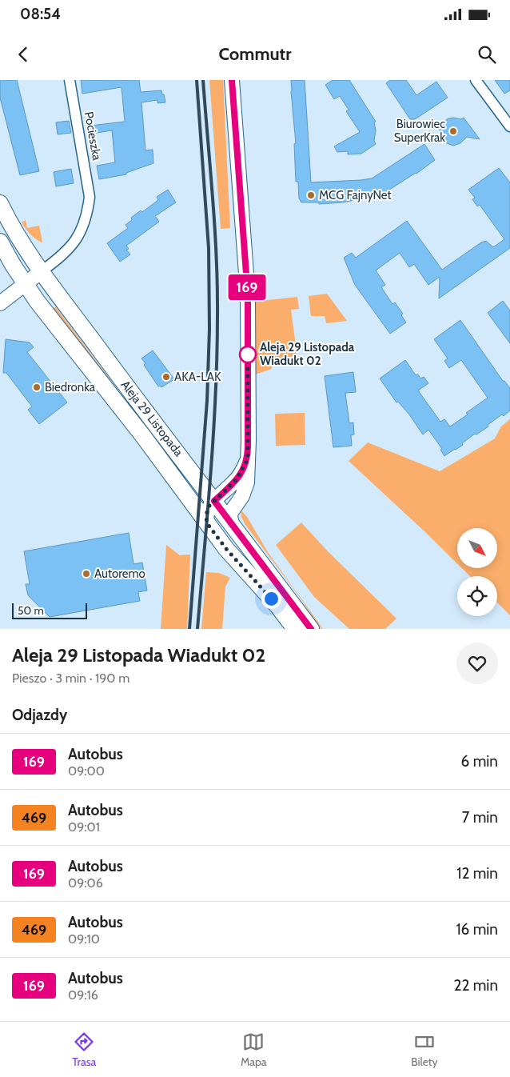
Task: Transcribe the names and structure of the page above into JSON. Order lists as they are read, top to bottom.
{
  "streets": {
    "main road": ["Aleja 29 Listopada"],
    "street": ["Pocieszka"]
  },
  "crossings": [
    ["Pocieszka", "Aleja 29 Listopada"]
  ],
  "places": [
    "Biurowiec SuperKrak",
    "MCG FajnyNet",
    "Aleja 29 Listopada Wiadukt 02",
    "AKA-LAK",
    "Biedronka",
    "Autoremo"
  ],
  "lines": ["bus line 169"],
  "scale_bar": "50 m",
  "north": "bottom right",
  "page": {
    "status": "08:54",
    "header": "Commutr",
    "on_map": "169",
    "scale": "50 m",
    "heading": [
      ["Aleja 29 Listopada Wiadukt 02", "Pieszo · 3 min · 190 m"],
      "Odjazdy"
    ],
    "list": [
      {
        "mark": "169",
        "name": "Autobus",
        "note": "09:00",
        "value": "6 min"
      },
      {
        "mark": "469",
        "name": "Autobus",
        "note": "09:01",
        "value": "7 min"
      },
      {
        "mark": "169",
        "name": "Autobus",
        "note": "09:06",
        "value": "12 min"
      },
      {
        "mark": "469",
        "name": "Autobus",
        "note": "09:10",
        "value": "16 min"
      },
      {
        "mark": "169",
        "name": "Autobus",
        "note": "09:16",
        "value": "22 min"
      }
    ],
    "tabs": ["Trasa", "Mapa", "Bilety"]
  }
}
